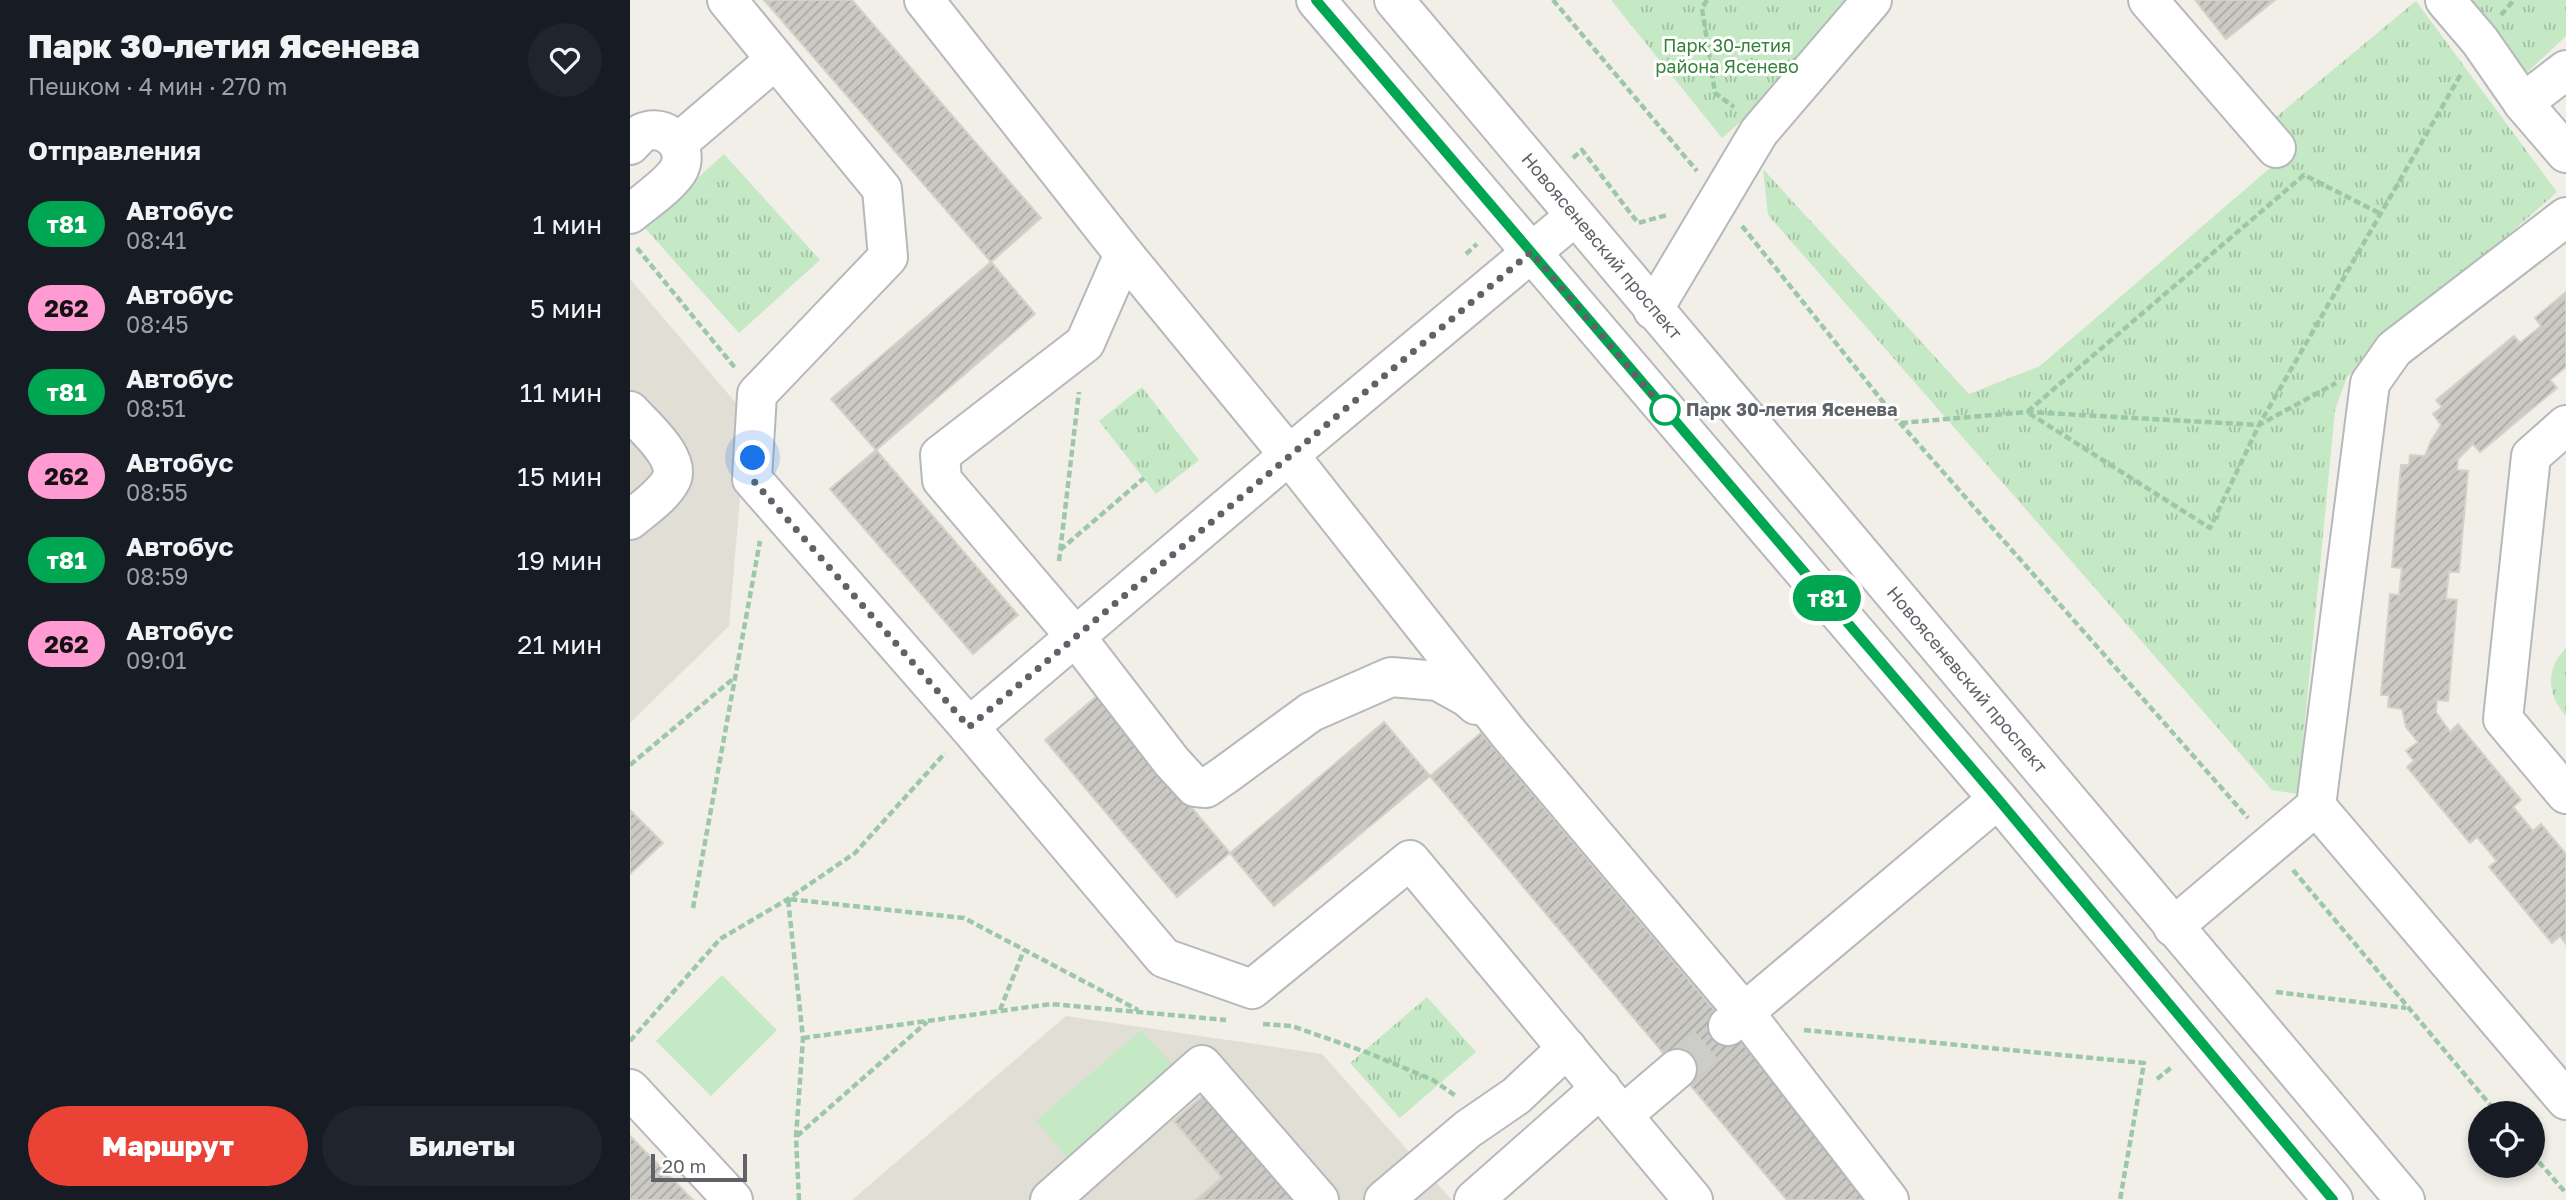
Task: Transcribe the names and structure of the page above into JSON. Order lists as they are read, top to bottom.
{
  "streets": {
    "street": ["Новоясеневский проспект"]
  },
  "parks": ["Парк 30-летия района Ясенево"],
  "places": ["Парк 30-летия Ясенева"],
  "lines": ["bus line т81"],
  "scale_bar": "20 m",
  "page": {
    "heading": [
      ["Парк 30-летия Ясенева", "Пешком · 4 мин · 270 m"],
      "Отправления"
    ],
    "on_map": "т81",
    "list": [
      {
        "mark": "т81",
        "name": "Автобус",
        "note": "08:41",
        "value": "1 мин"
      },
      {
        "mark": "262",
        "name": "Автобус",
        "note": "08:45",
        "value": "5 мин"
      },
      {
        "mark": "т81",
        "name": "Автобус",
        "note": "08:51",
        "value": "11 мин"
      },
      {
        "mark": "262",
        "name": "Автобус",
        "note": "08:55",
        "value": "15 мин"
      },
      {
        "mark": "т81",
        "name": "Автобус",
        "note": "08:59",
        "value": "19 мин"
      },
      {
        "mark": "262",
        "name": "Автобус",
        "note": "09:01",
        "value": "21 мин"
      }
    ],
    "buttons": ["Маршрут", "Билеты"],
    "scale": "20 m"
  }
}
